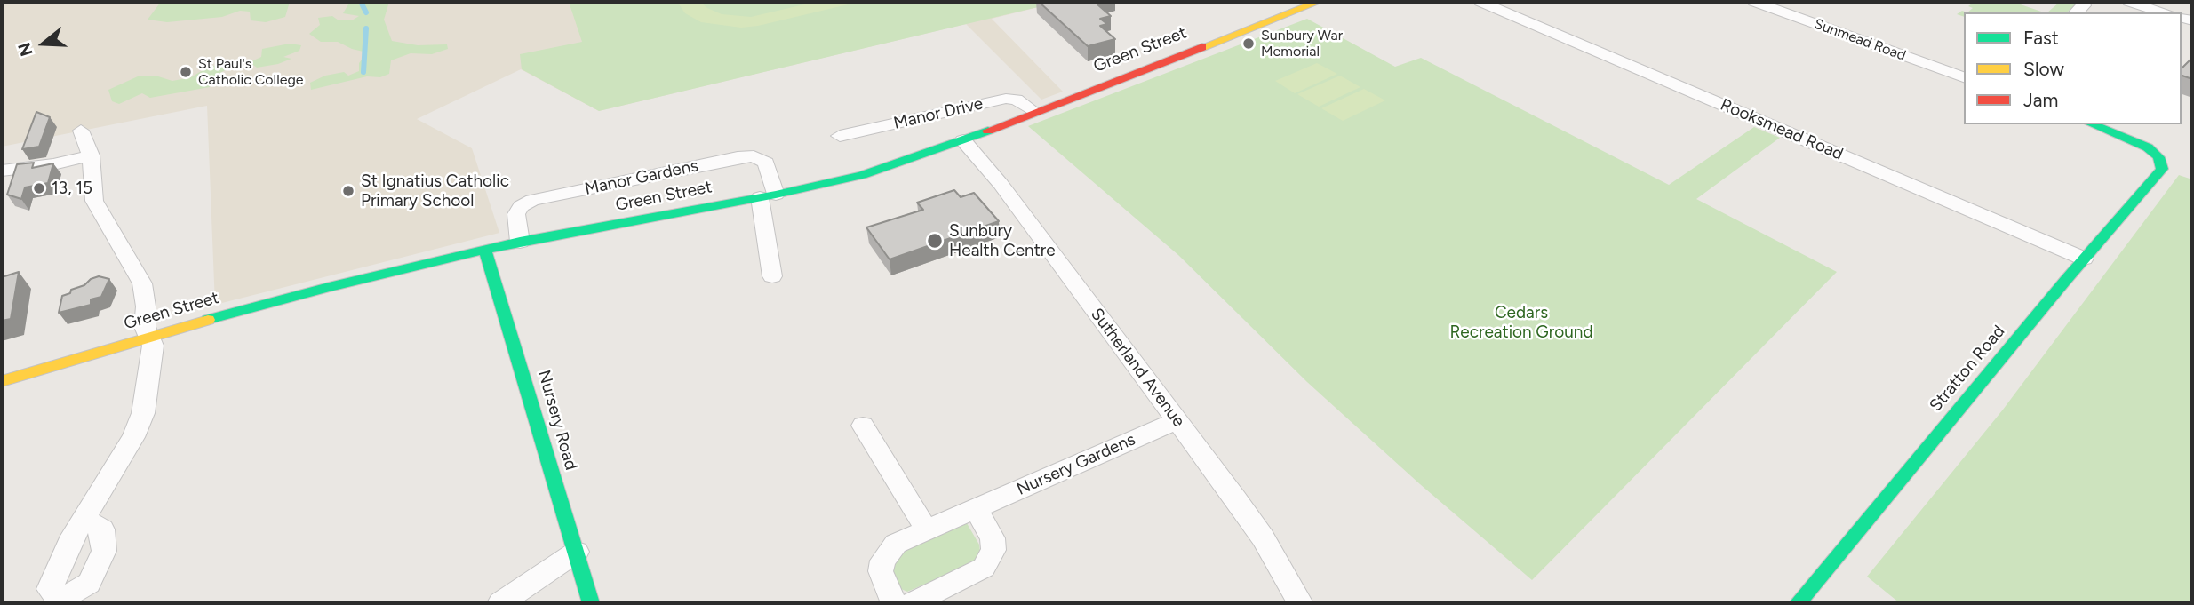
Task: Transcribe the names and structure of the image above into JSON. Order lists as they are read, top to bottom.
{
  "streets": {
    "street": [
      "Sunmead Road",
      "Green Street",
      "Manor Drive",
      "Rooksmead Road",
      "Manor Gardens",
      "Sutherland Avenue",
      "Stratton Road",
      "Nursery Road",
      "Nursery Gardens"
    ]
  },
  "crossings": [
    ["Green Street", "Manor Drive"],
    ["Green Street", "Manor Gardens"],
    ["Green Street", "Sutherland Avenue"],
    ["Green Street", "Nursery Road"],
    ["Rooksmead Road", "Stratton Road"],
    ["Sutherland Avenue", "Nursery Gardens"]
  ],
  "parks": ["Cedars Recreation Ground"],
  "places": [
    "Sunbury War Memorial",
    "St Paul's Catholic College",
    "13, 15",
    "St Ignatius Catholic Primary School",
    "Sunbury Health Centre"
  ],
  "legend": ["Fast", "Slow", "Jam"],
  "north": "left"
}
